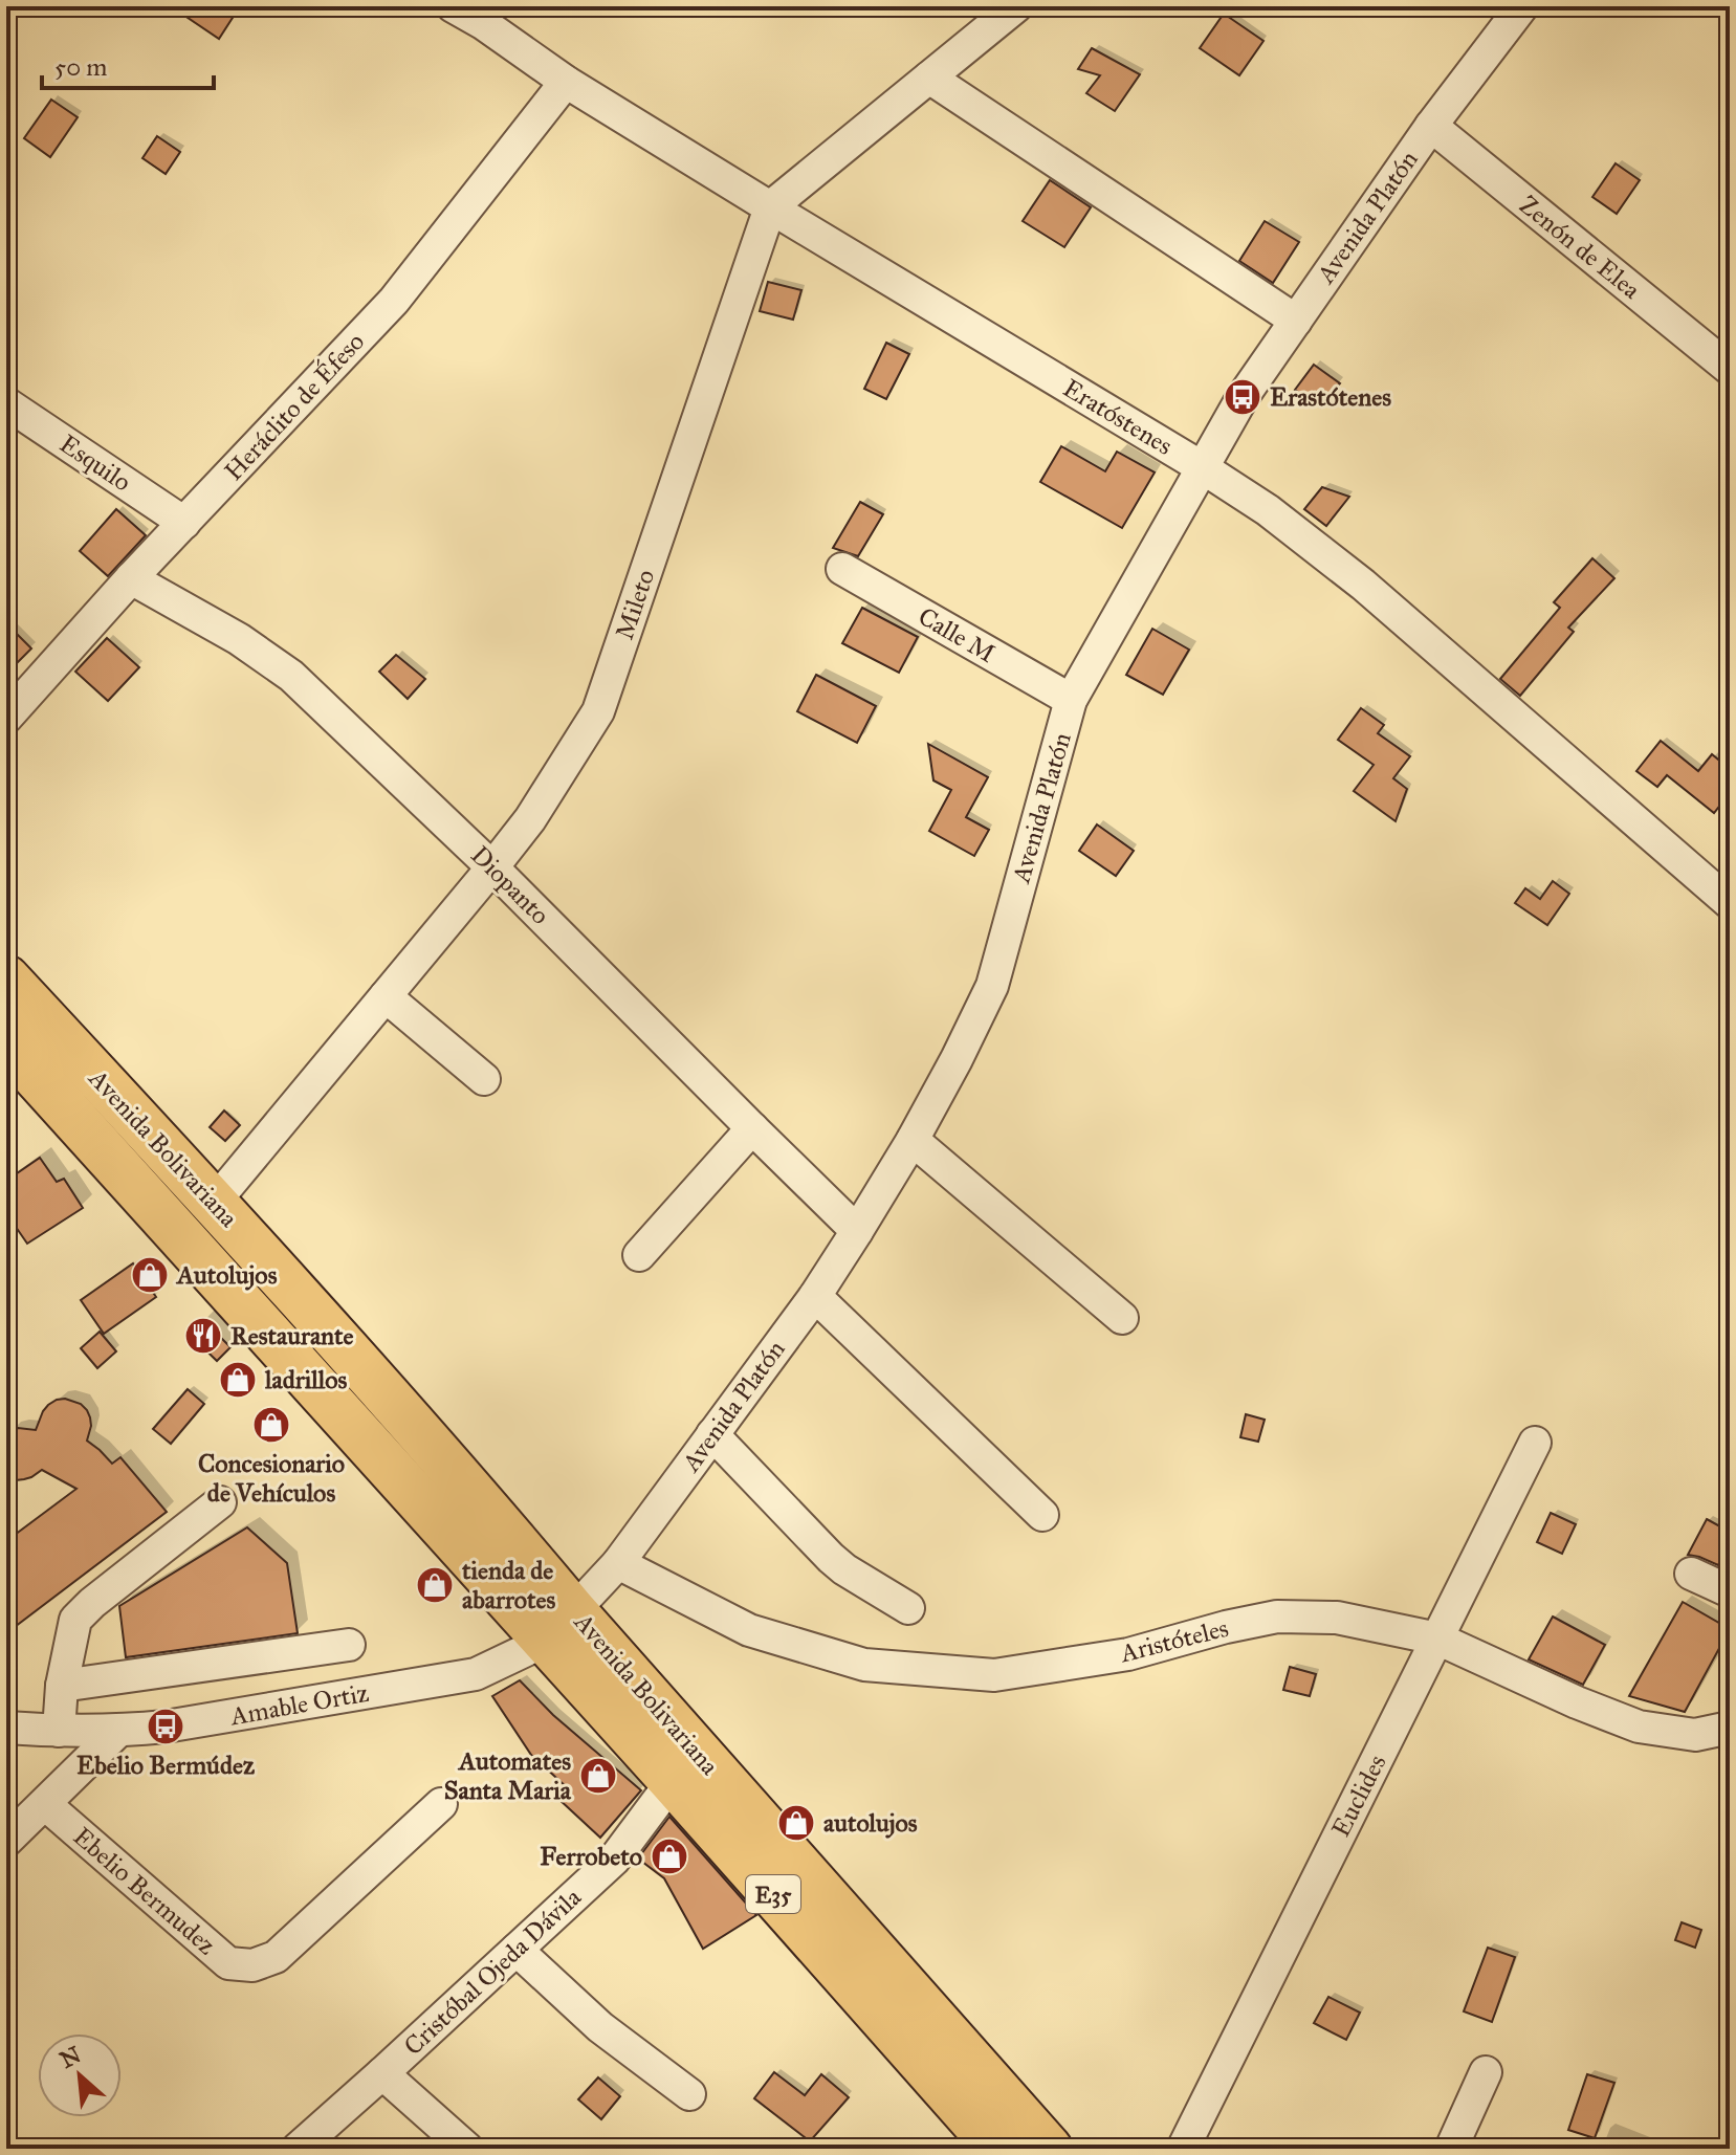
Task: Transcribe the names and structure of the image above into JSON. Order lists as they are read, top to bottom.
{
  "streets": {
    "highway": ["Avenida Bolivariana", "E35"],
    "street": [
      "Avenida Platón",
      "Zenón de Elea",
      "Heráclito de Éfeso",
      "Eratóstenes",
      "Esquilo",
      "Mileto",
      "Calle M",
      "Diopanto",
      "Aristóteles",
      "Amable Ortiz",
      "Euclides",
      "Ebelio Bermudez",
      "Cristóbal Ojeda Dávila"
    ]
  },
  "crossings": [
    ["Avenida Platón", "Zenón de Elea"],
    ["Avenida Platón", "Eratóstenes"],
    ["Avenida Platón", "Calle M"],
    ["Avenida Platón", "Diopanto"],
    ["Avenida Platón", "Avenida Bolivariana"],
    ["Avenida Platón", "Aristóteles"],
    ["Avenida Platón", "Amable Ortiz"],
    ["Heráclito de Éfeso", "Eratóstenes"],
    ["Heráclito de Éfeso", "Esquilo"],
    ["Heráclito de Éfeso", "Diopanto"],
    ["Eratóstenes", "Mileto"],
    ["Mileto", "Diopanto"],
    ["Mileto", "Avenida Bolivariana"],
    ["Avenida Bolivariana", "Amable Ortiz"],
    ["Avenida Bolivariana", "Cristóbal Ojeda Dávila"],
    ["Aristóteles", "Euclides"]
  ],
  "places": {
    "bus stop": ["Erastótenes", "Ebelio Bermúdez"],
    "shop": [
      "Autolujos",
      "ladrillos",
      "Concesionario de Vehículos",
      "tienda de abarrotes",
      "Automates Santa Maria",
      "autolujos",
      "Ferrobeto"
    ],
    "restaurant": ["Restaurante"]
  },
  "scale_bar": "50 m",
  "north": "top left"
}
